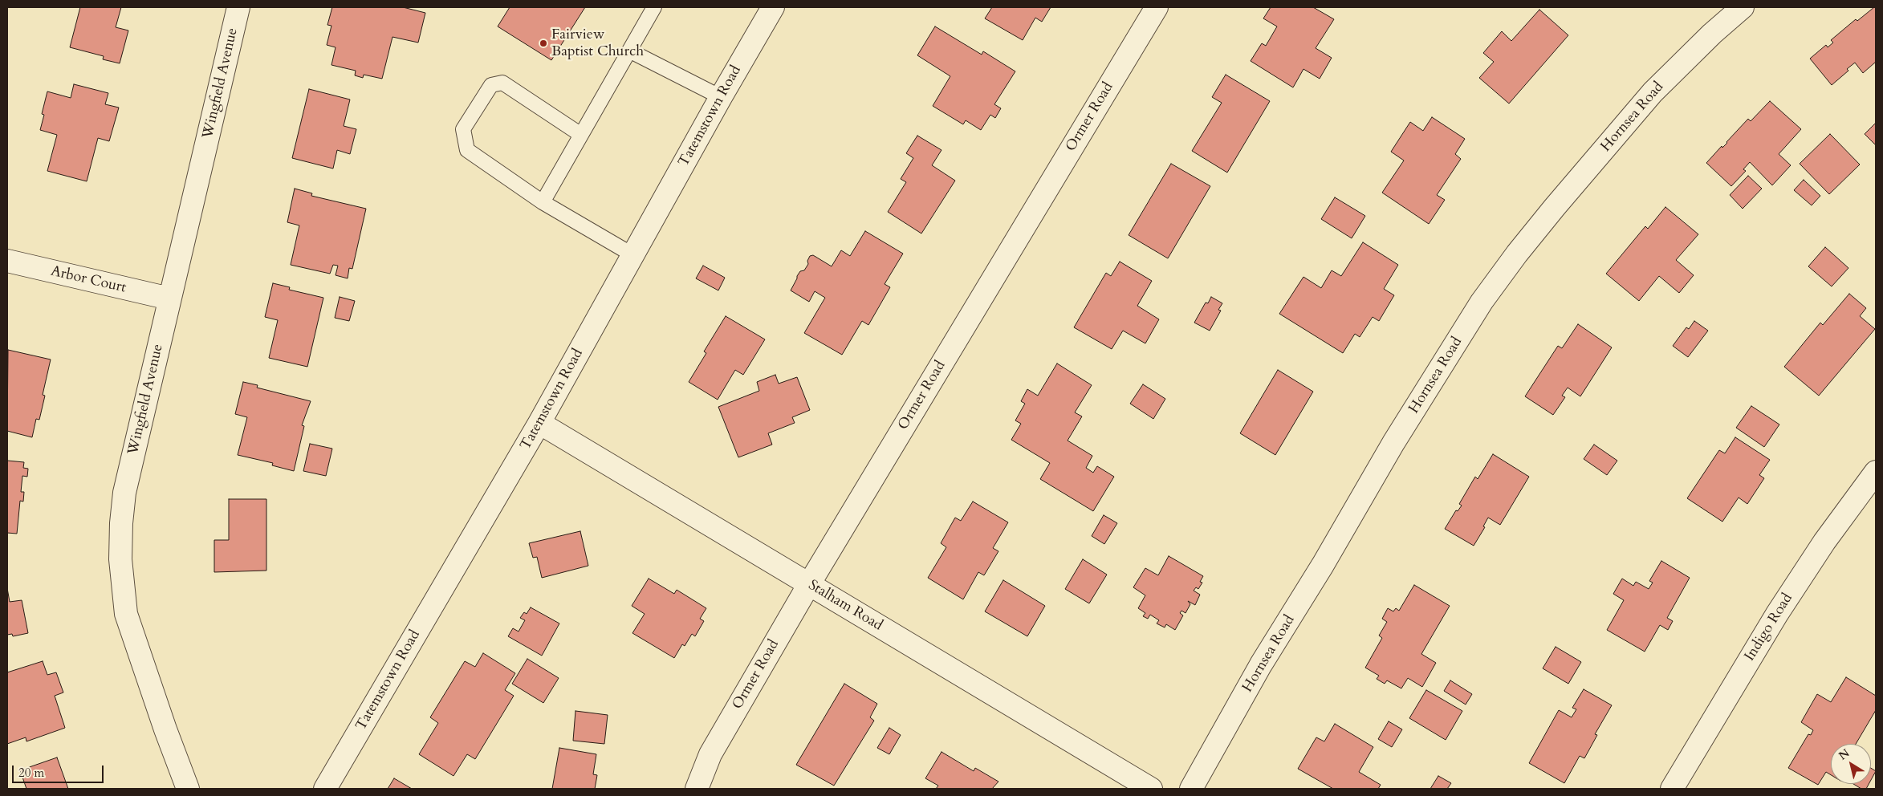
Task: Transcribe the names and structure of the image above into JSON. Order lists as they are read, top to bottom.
{
  "streets": {
    "street": [
      "Wingfield Avenue",
      "Tatemstown Road",
      "Ormer Road",
      "Hornsea Road",
      "Arbor Court",
      "Stalham Road",
      "Indigo Road"
    ]
  },
  "crossings": [
    ["Wingfield Avenue", "Arbor Court"],
    ["Tatemstown Road", "Stalham Road"],
    ["Ormer Road", "Stalham Road"]
  ],
  "places": ["Fairview Baptist Church"],
  "scale_bar": "20 m",
  "north": "top left"
}
